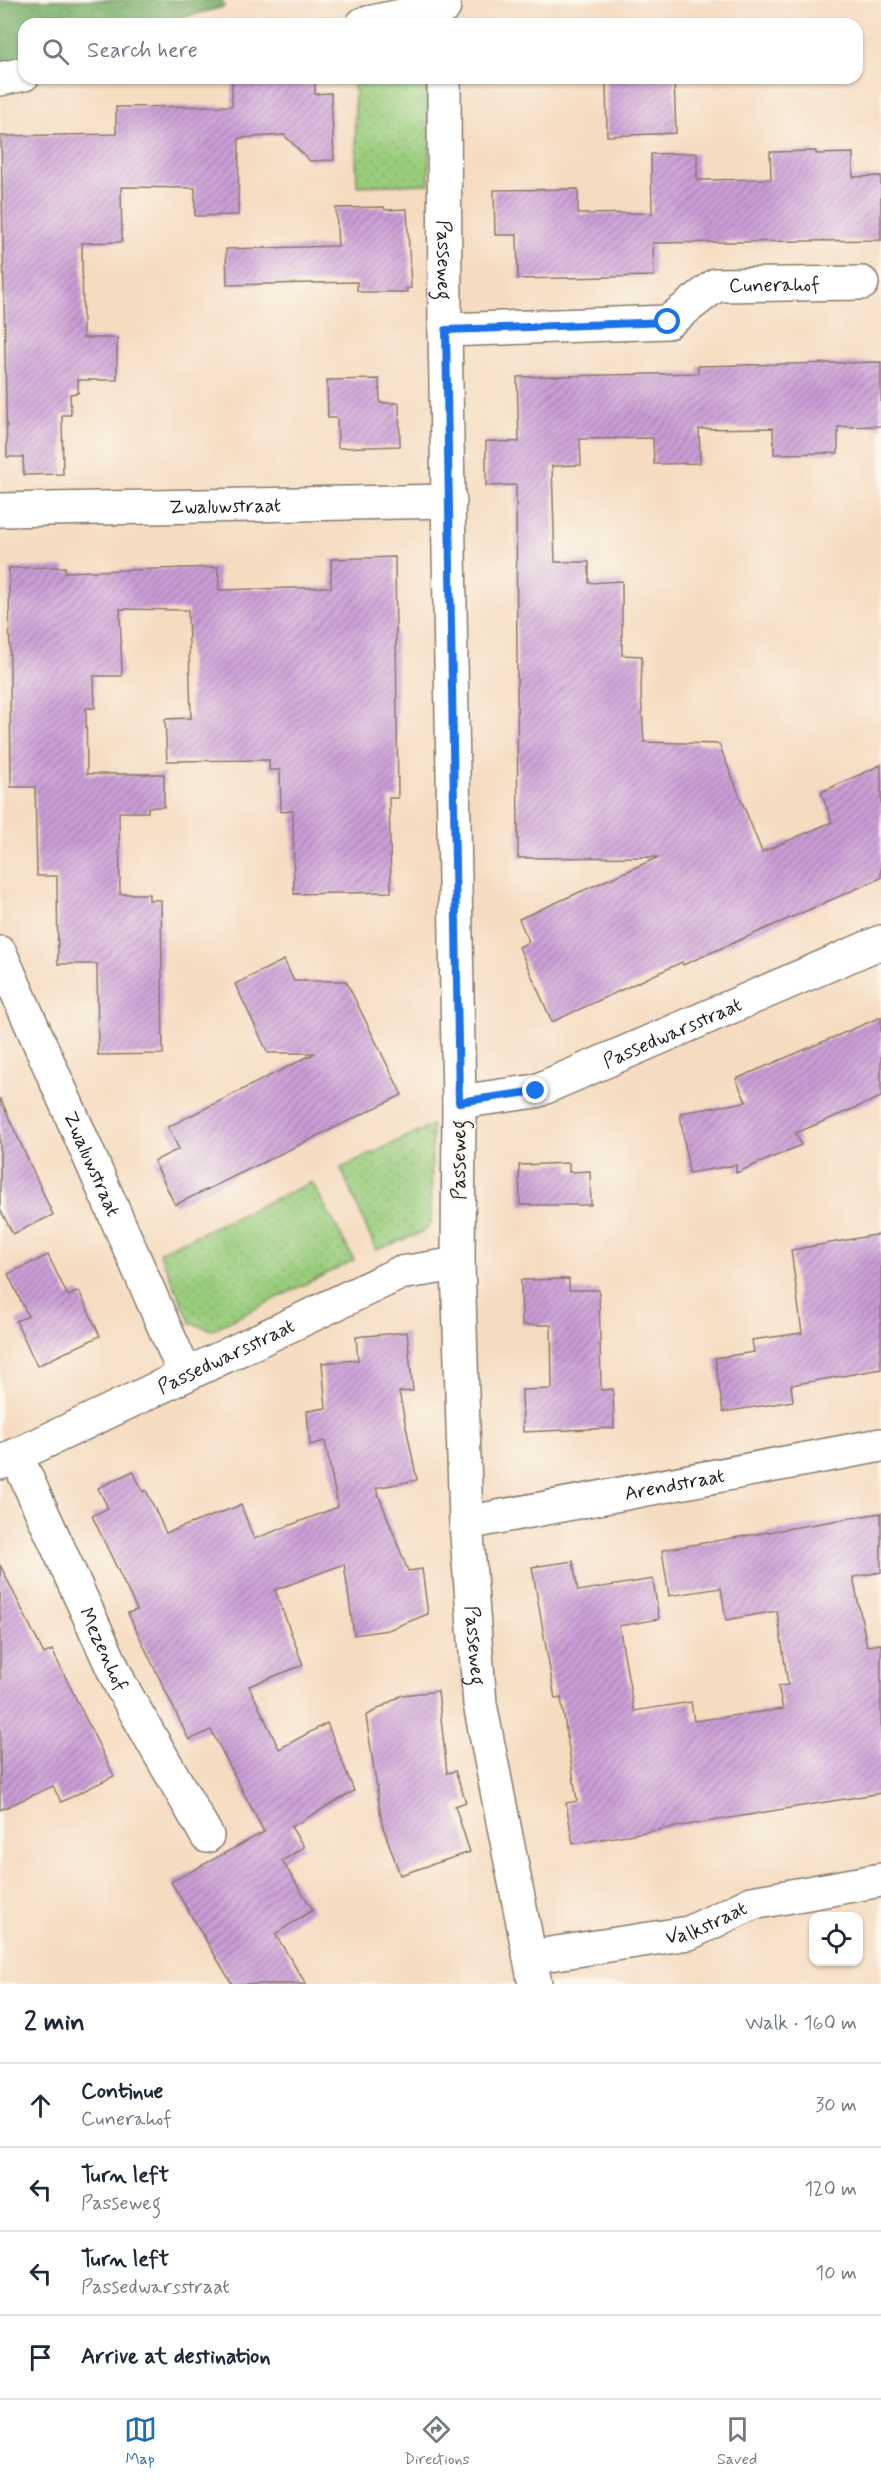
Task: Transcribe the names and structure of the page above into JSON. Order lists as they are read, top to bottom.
{
  "streets": {
    "street": [
      "Passeweg",
      "Cunerahof",
      "Zwaluwstraat",
      "Passedwarsstraat",
      "Arendstraat",
      "Mezenhof",
      "Valkstraat"
    ]
  },
  "crossings": [
    ["Passeweg", "Cunerahof"],
    ["Passeweg", "Zwaluwstraat"],
    ["Passeweg", "Passedwarsstraat"],
    ["Passeweg", "Arendstraat"],
    ["Passeweg", "Valkstraat"],
    ["Zwaluwstraat", "Passedwarsstraat"],
    ["Passedwarsstraat", "Mezenhof"]
  ],
  "page": {
    "search": "Search here",
    "heading": ["2 min", "Walk · 160 m"],
    "list": [
      ["Continue", "Cunerahof", "30 m"],
      ["Turn left", "Passeweg", "120 m"],
      ["Turn left", "Passedwarsstraat", "10 m"],
      "Arrive at destination"
    ],
    "nav": ["Map", "Directions", "Saved"]
  }
}
